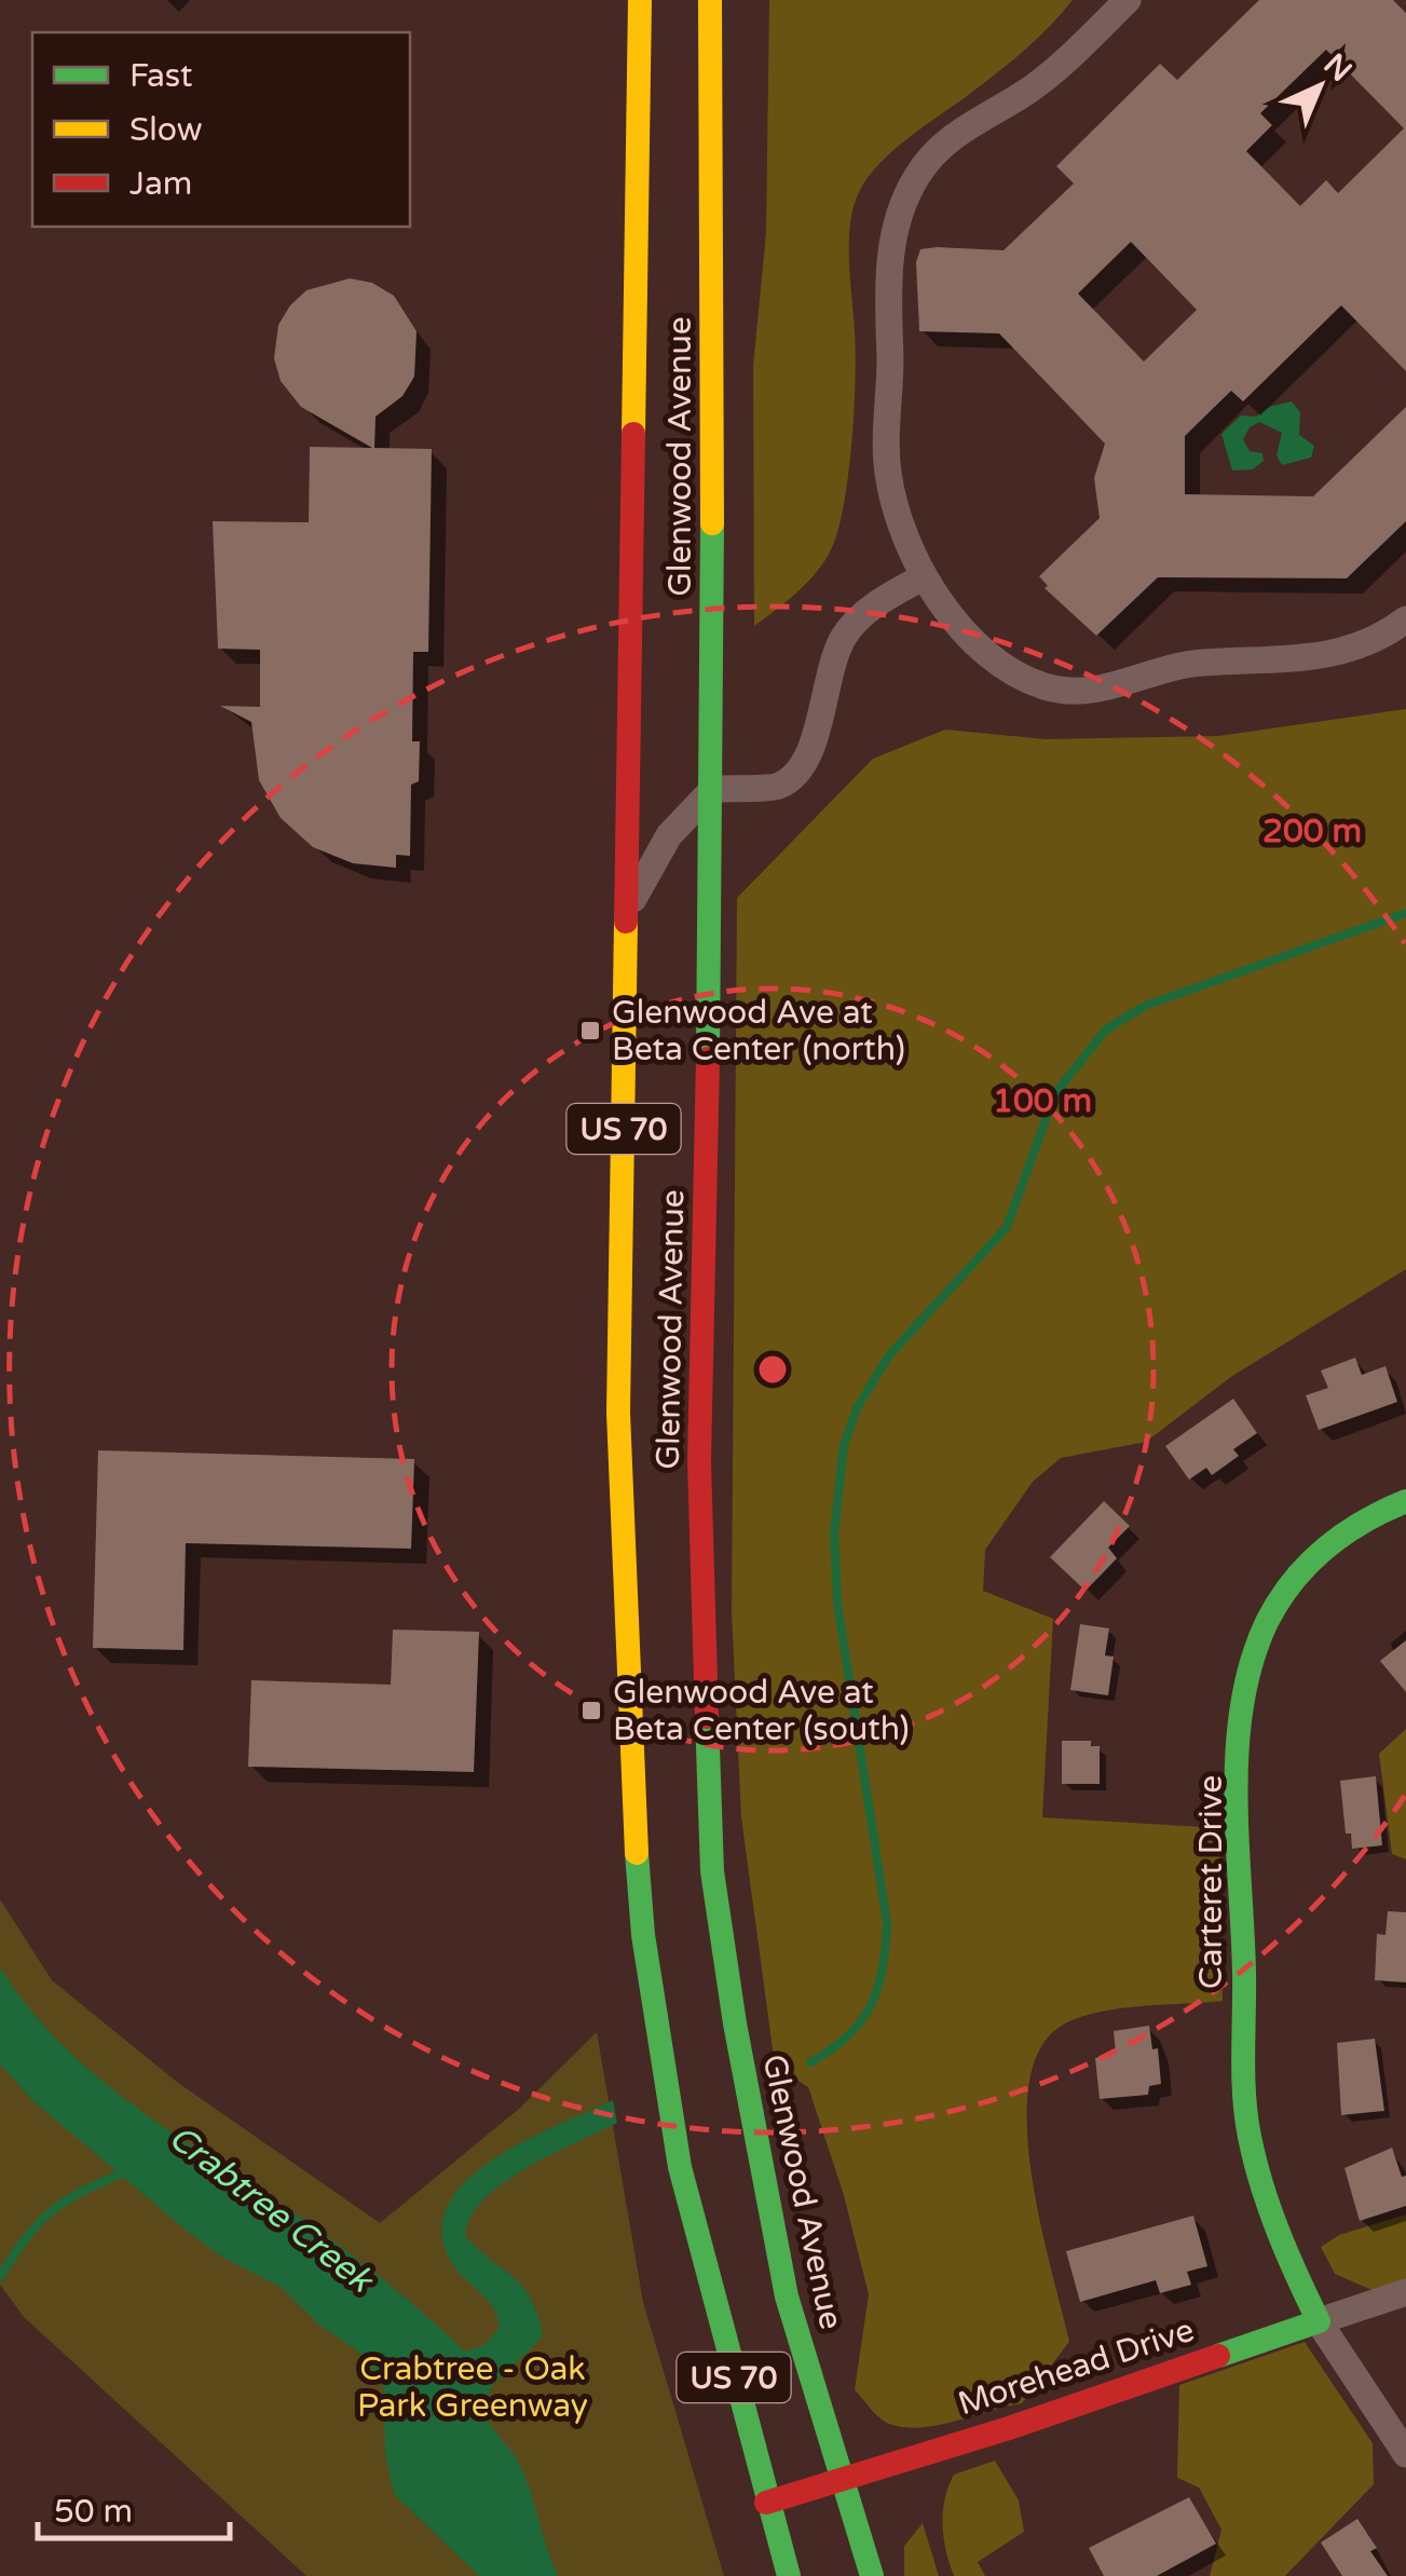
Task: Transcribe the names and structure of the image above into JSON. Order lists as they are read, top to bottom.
{
  "streets": {
    "main road": [
      "Glenwood Avenue",
      "US 70",
      "Carteret Drive",
      "Morehead Drive"
    ]
  },
  "crossings": [
    ["Glenwood Avenue", "Morehead Drive"],
    ["Carteret Drive", "Morehead Drive"]
  ],
  "water": ["Crabtree Creek"],
  "parks": ["Crabtree - Oak Park Greenway"],
  "places": {
    "transit": ["Glenwood Ave at Beta Center (north)", "Glenwood Ave at Beta Center (south)"]
  },
  "legend": ["Fast", "Slow", "Jam"],
  "scale_bar": "50 m",
  "north": "top right",
  "rings": ["200 m", "100 m"]
}
